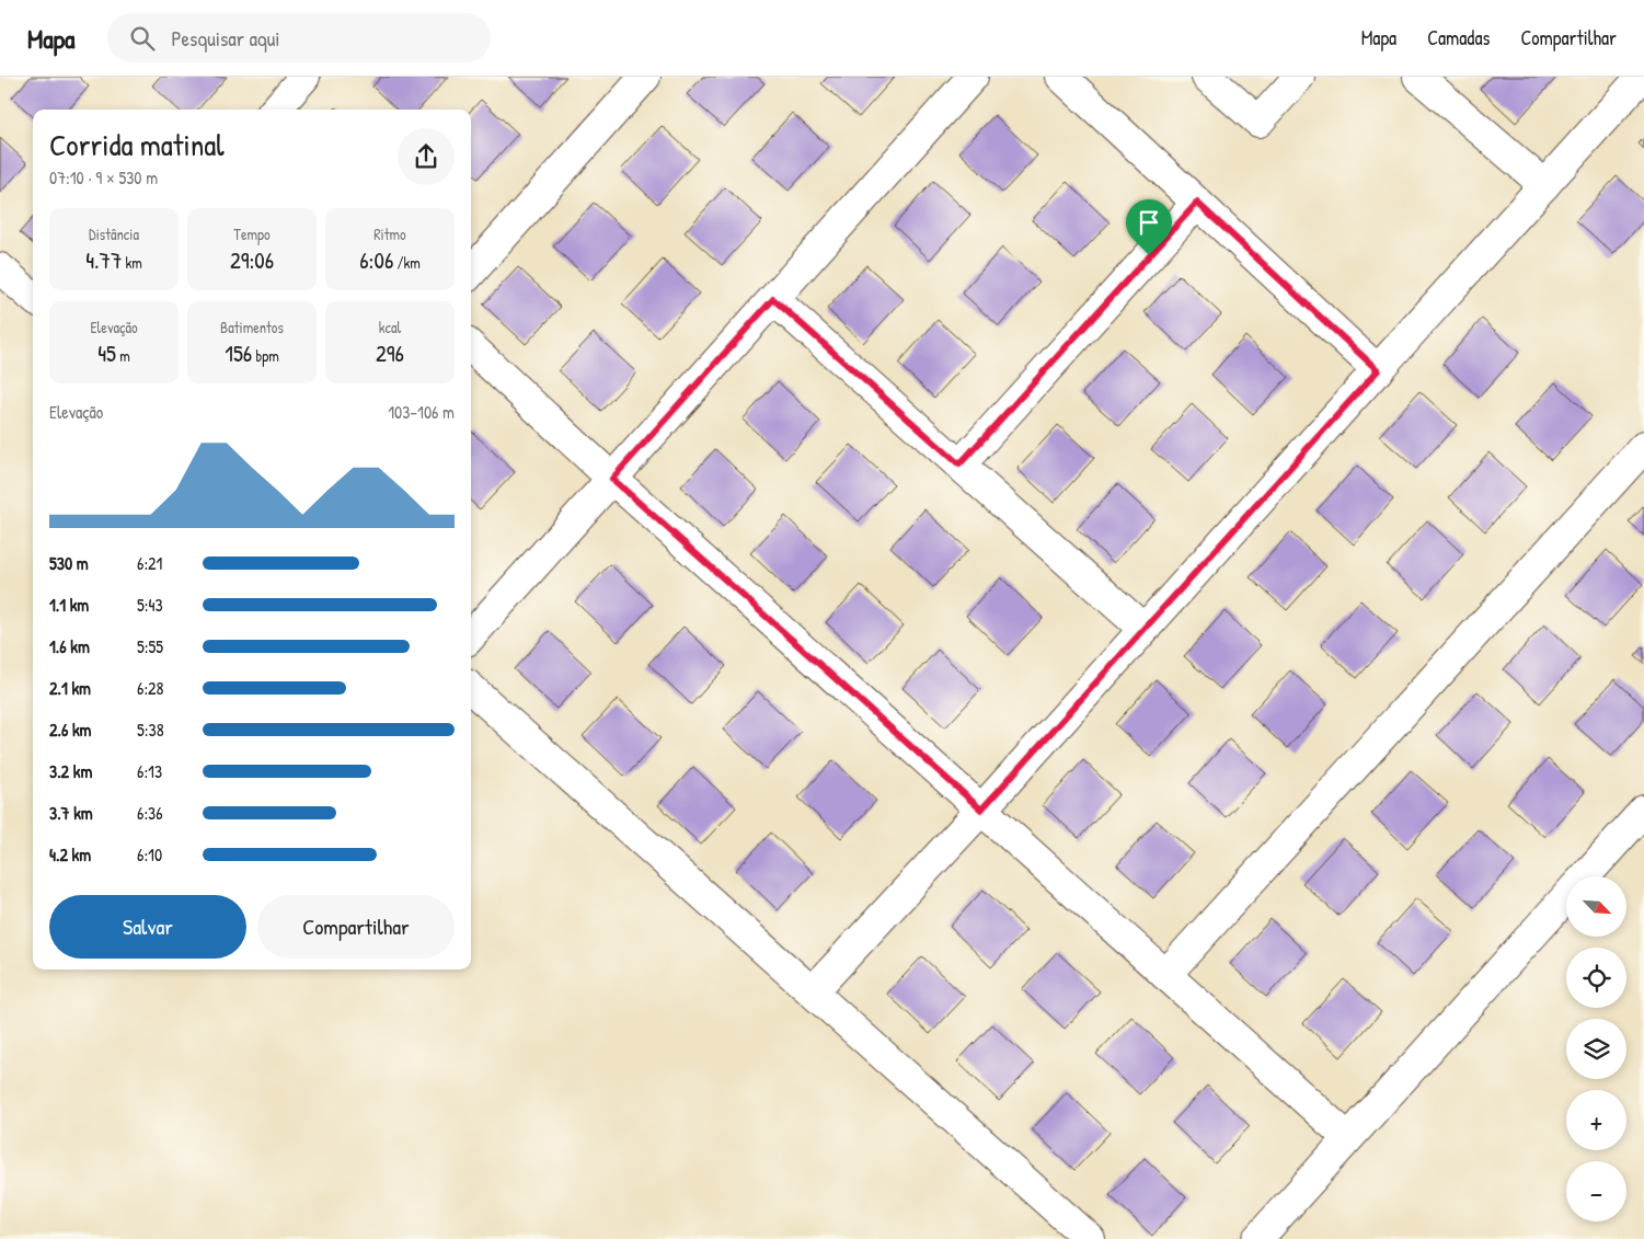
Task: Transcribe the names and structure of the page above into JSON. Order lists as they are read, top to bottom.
{
  "north": "bottom right",
  "page": {
    "header": "Mapa",
    "search": "Pesquisar aqui",
    "nav": ["Mapa", "Camadas", "Compartilhar"],
    "heading": ["Corrida matinal", "07:10 · 9 × 530 m"],
    "stats": [
      ["Distância", "4.77 km"],
      ["Tempo", "29:06"],
      ["Ritmo", "6:06 /km"],
      ["Elevação", "45 m"],
      ["Batimentos", "156 bpm"],
      ["kcal", "296"]
    ],
    "chart": ["Elevação", "103–106 m"],
    "list": [
      {
        "name": "530 m",
        "note": "6:21"
      },
      {
        "name": "1.1 km",
        "note": "5:43"
      },
      {
        "name": "1.6 km",
        "note": "5:55"
      },
      {
        "name": "2.1 km",
        "note": "6:28"
      },
      {
        "name": "2.6 km",
        "note": "5:38"
      },
      {
        "name": "3.2 km",
        "note": "6:13"
      },
      {
        "name": "3.7 km",
        "note": "6:36"
      },
      {
        "name": "4.2 km",
        "note": "6:10"
      }
    ],
    "map_buttons": ["+", "−"],
    "buttons": ["Salvar", "Compartilhar"]
  }
}
